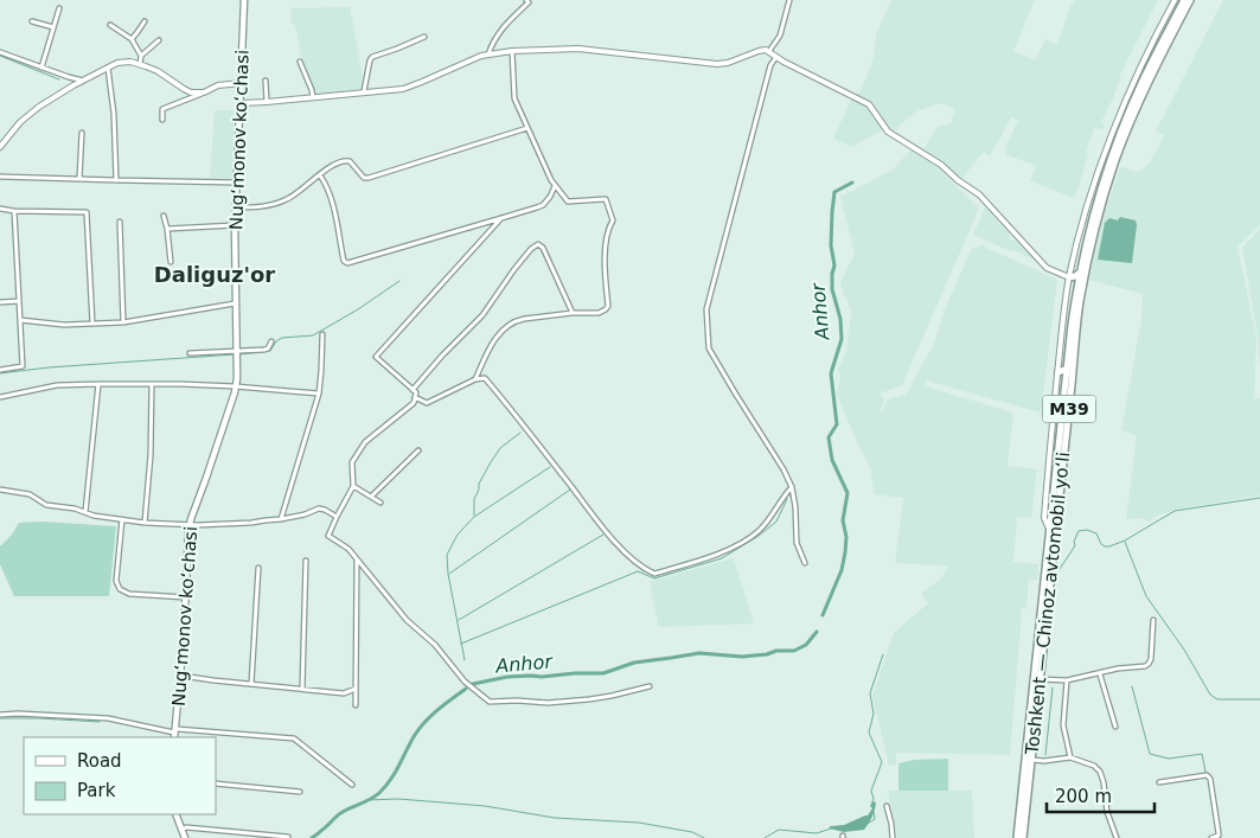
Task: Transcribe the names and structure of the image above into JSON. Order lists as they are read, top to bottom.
{
  "streets": {
    "highway": ["M39", "Toshkent — Chinoz avtomobil yoʻli"],
    "main road": ["Nugʻmonov koʻchasi"]
  },
  "crossings": [
    ["M39", "Toshkent — Chinoz avtomobil yoʻli"]
  ],
  "districts": ["Daliguz'or"],
  "water": ["Anhor"],
  "legend": ["Road", "Park"],
  "scale_bar": "200 m"
}
